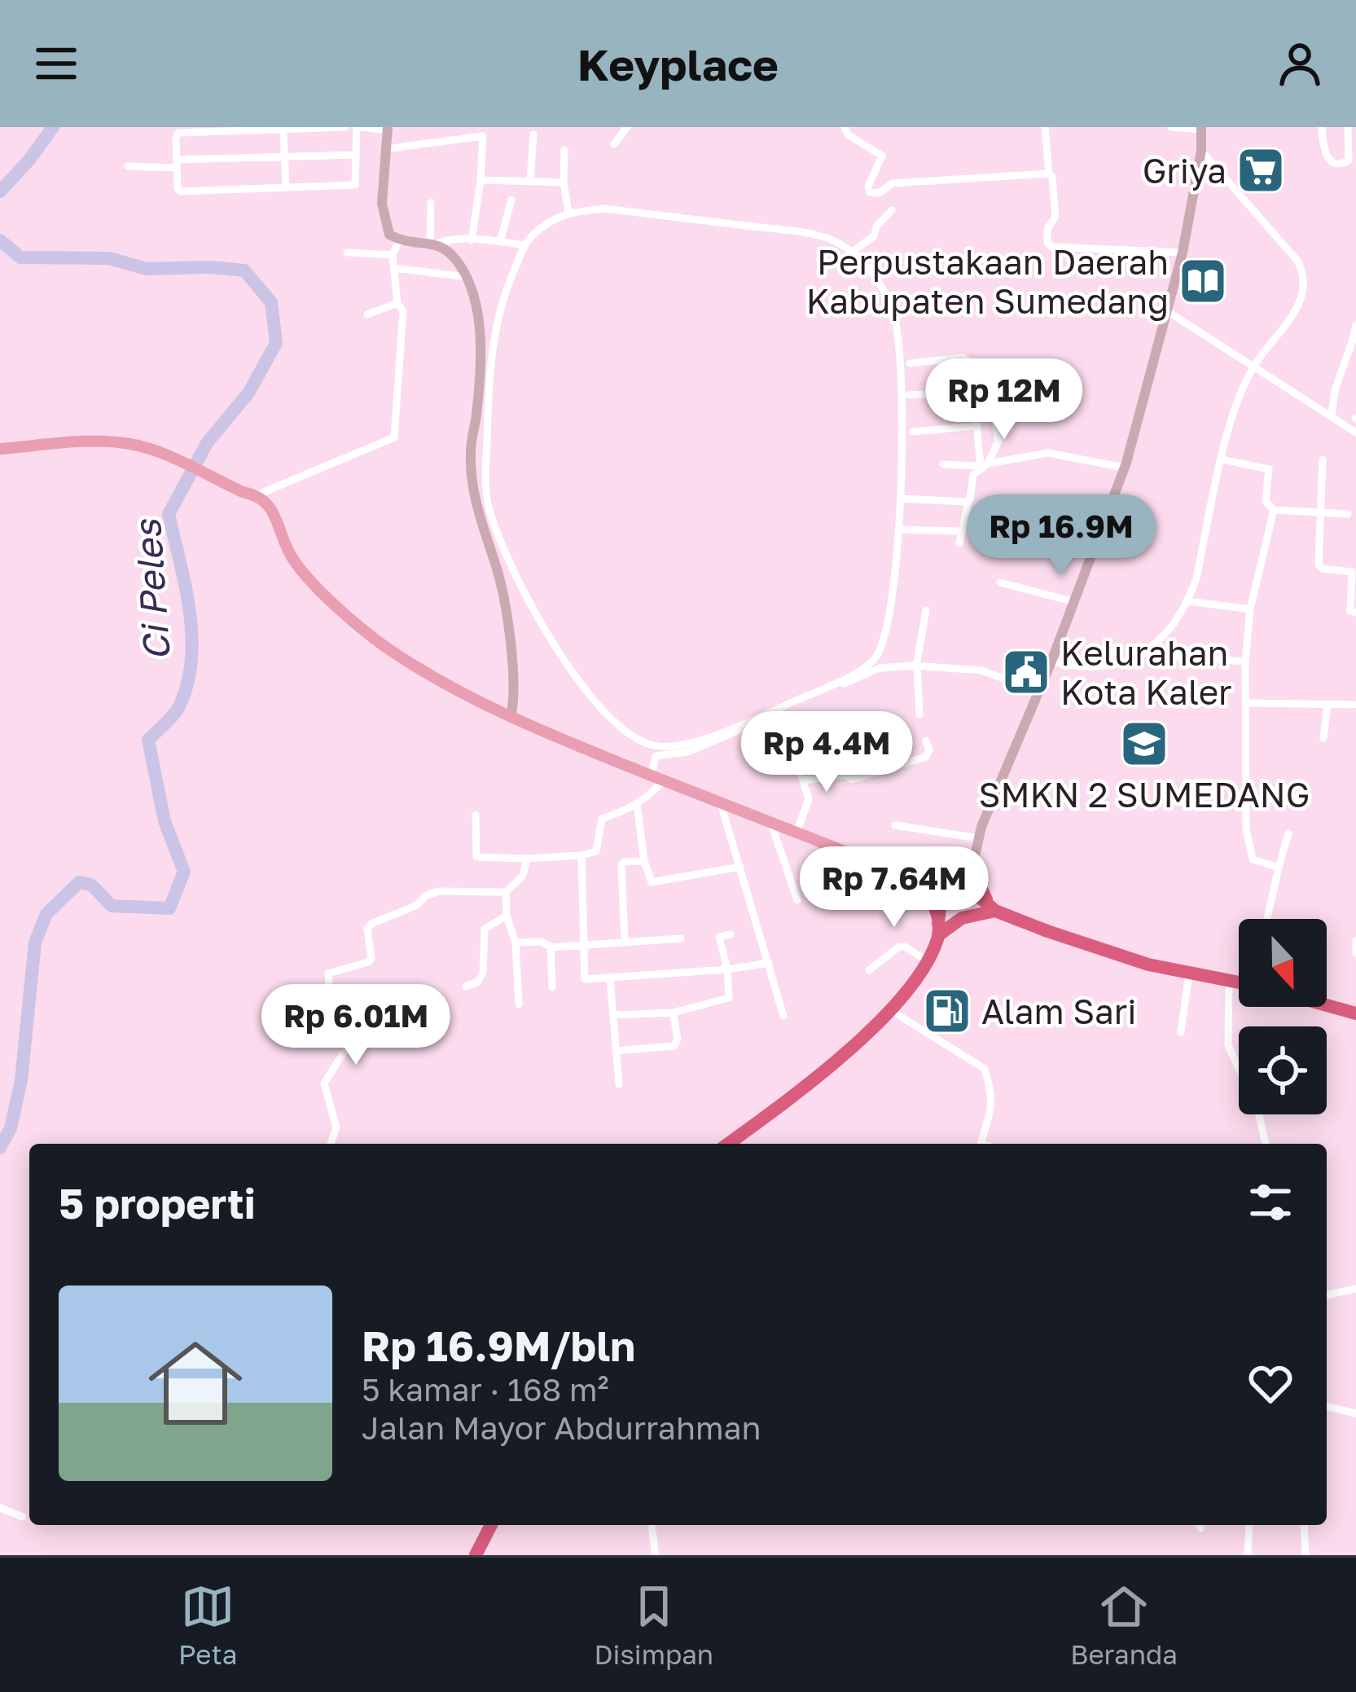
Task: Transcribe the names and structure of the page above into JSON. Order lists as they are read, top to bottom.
{
  "water": ["Ci Peles"],
  "places": {
    "supermarket": ["Griya"],
    "library": ["Perpustakaan Daerah Kabupaten Sumedang"],
    "public building": ["Kelurahan Kota Kaler"],
    "school or university": ["SMKN 2 SUMEDANG"],
    "fuel station": ["Alam Sari"]
  },
  "north": "bottom",
  "page": {
    "header": "Keyplace",
    "price": [
      "Rp 12M",
      "Rp 16.9M",
      "Rp 4.4M",
      "Rp 7.64M",
      "Rp 6.01M"
    ],
    "heading": "5 properti",
    "list": [
      {
        "name": "Rp 16.9M/bln",
        "note": "5 kamar · 168 m² · Jalan Mayor Abdurrahman"
      }
    ],
    "tabs": ["Peta", "Disimpan", "Beranda"]
  }
}
